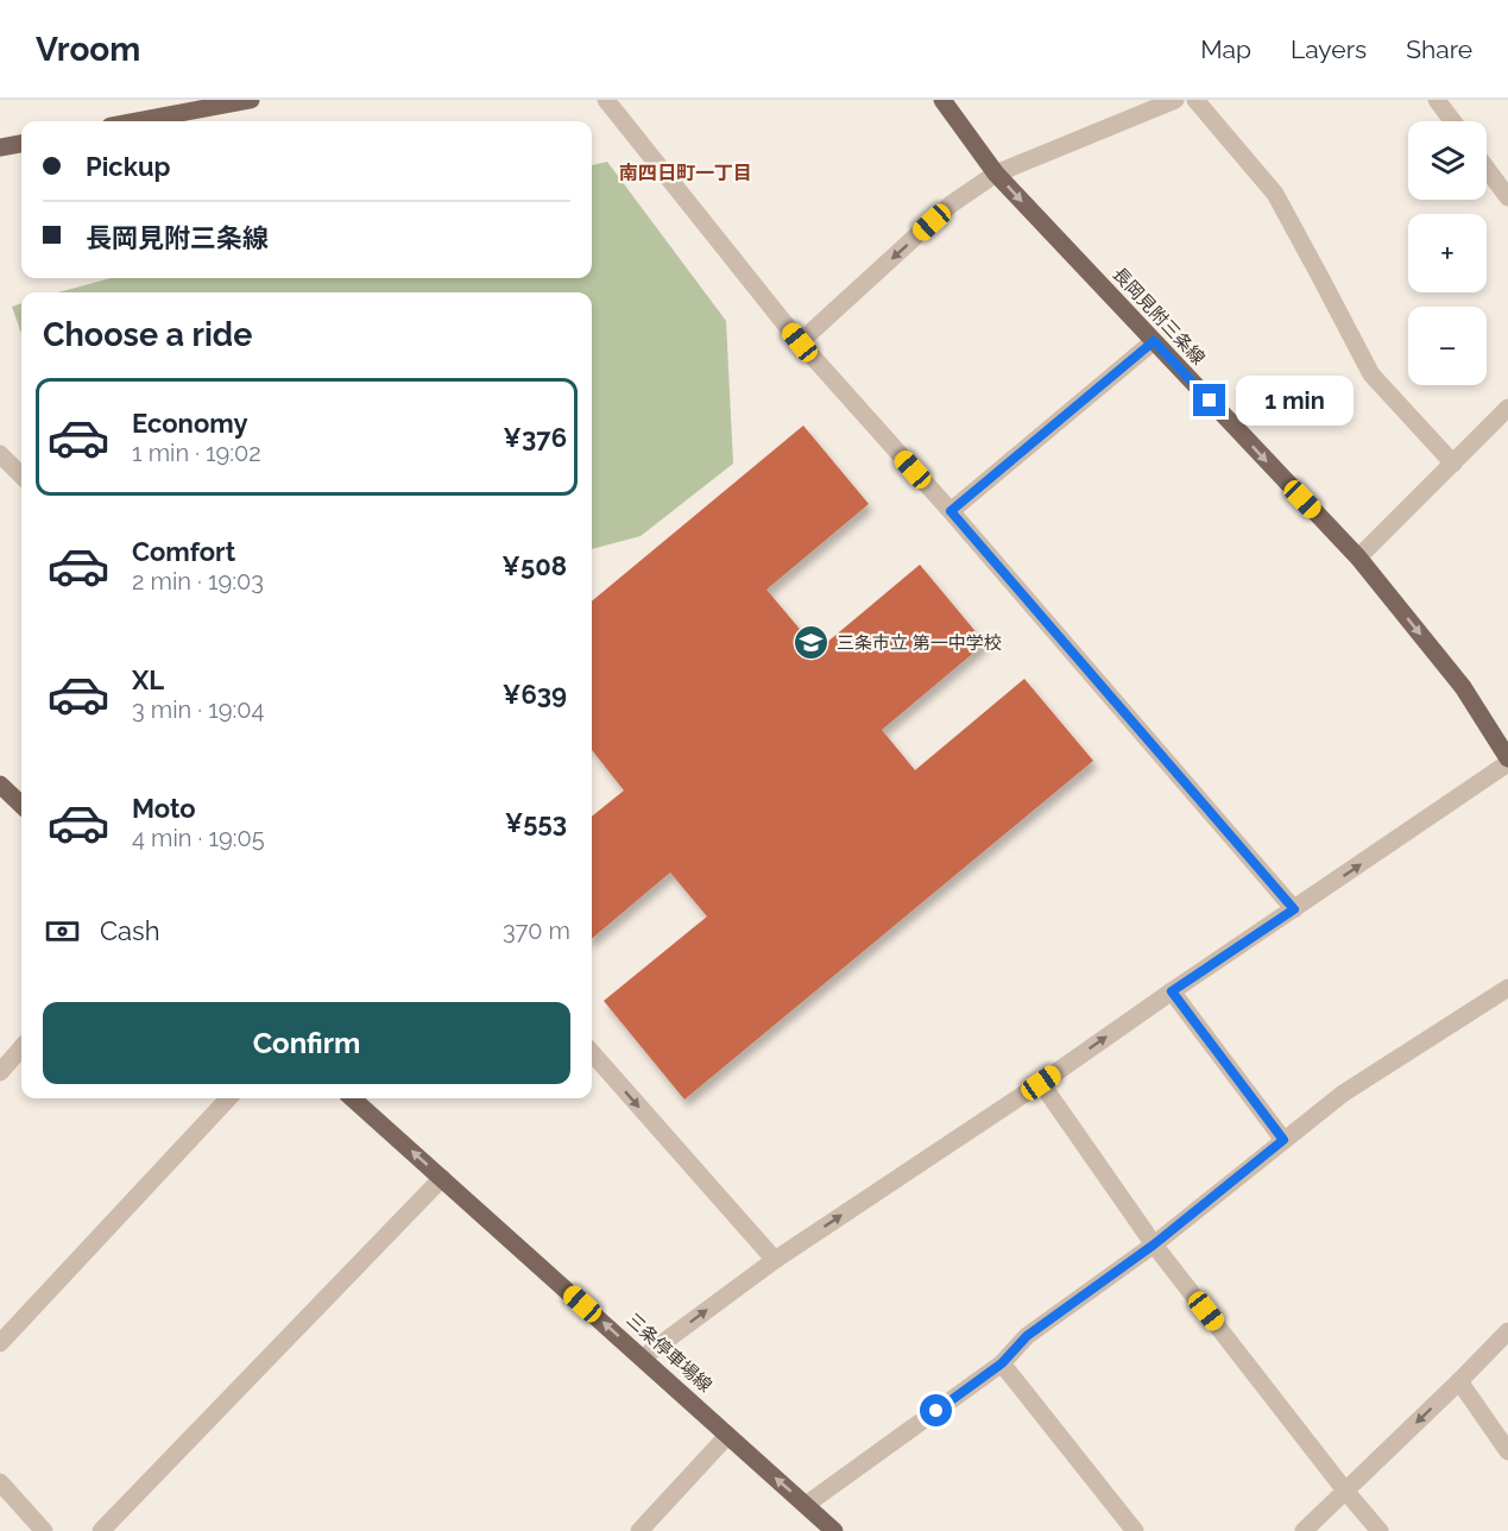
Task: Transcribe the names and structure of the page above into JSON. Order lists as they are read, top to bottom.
{
  "streets": {
    "main road": ["長岡見附三条線", "三条停車場線"]
  },
  "one_way": ["長岡見附三条線", "三条停車場線"],
  "districts": ["南四日町一丁目"],
  "places": {
    "school or university": ["三条市立 第一中学校"]
  },
  "page": {
    "header": "Vroom",
    "nav": ["Map", "Layers", "Share"],
    "map_buttons": ["+", "−"],
    "banner": ["Pickup", "長岡見附三条線"],
    "heading": "Choose a ride",
    "bubble": "1 min",
    "list": [
      {
        "name": "Economy",
        "note": "1 min · 19:02",
        "value": "¥376"
      },
      {
        "name": "Comfort",
        "note": "2 min · 19:03",
        "value": "¥508"
      },
      {
        "name": "XL",
        "note": "3 min · 19:04",
        "value": "¥639"
      },
      {
        "name": "Moto",
        "note": "4 min · 19:05",
        "value": "¥553"
      }
    ],
    "pay": ["Cash", "370 m"],
    "buttons": "Confirm"
  }
}
